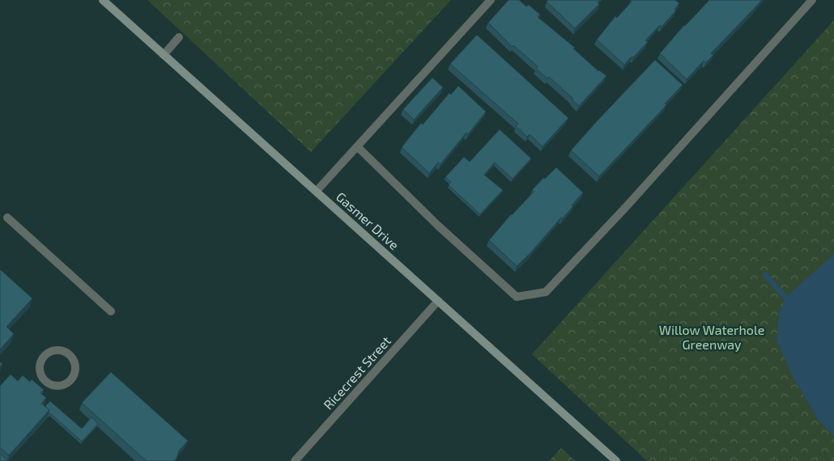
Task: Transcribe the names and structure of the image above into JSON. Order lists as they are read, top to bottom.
{
  "streets": {
    "street": ["Gasmer Drive", "Ricecrest Street"]
  },
  "crossings": [
    ["Gasmer Drive", "Ricecrest Street"]
  ],
  "parks": ["Willow Waterhole Greenway"]
}
